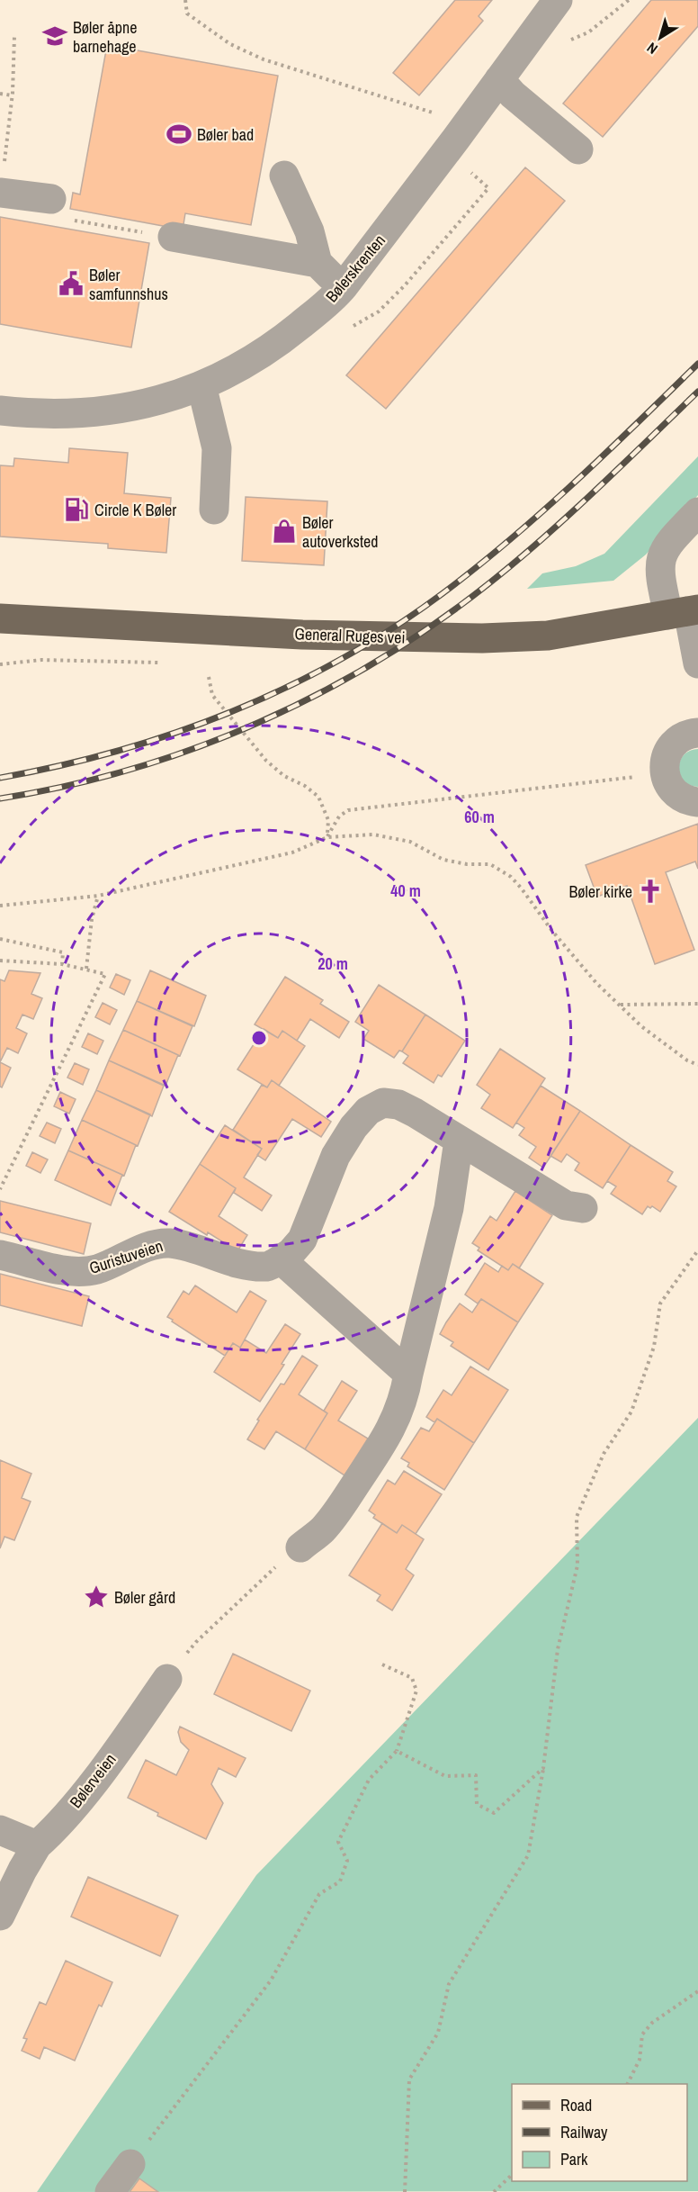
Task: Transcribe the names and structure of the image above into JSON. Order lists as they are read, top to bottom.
{
  "streets": {
    "main road": ["General Ruges vei"],
    "street": ["Bølerskrenten", "Guristuveien", "Bølerveien"]
  },
  "places": {
    "school or university": ["Bøler åpne barnehage"],
    "sports": ["Bøler bad"],
    "public building": ["Bøler samfunnshus"],
    "fuel station": ["Circle K Bøler"],
    "shop": ["Bøler autoverksted"],
    "church": ["Bøler kirke"],
    "place": ["Bøler gård"]
  },
  "legend": ["Road", "Railway", "Park"],
  "north": "bottom left",
  "rings": ["60 m", "40 m", "20 m"]
}
